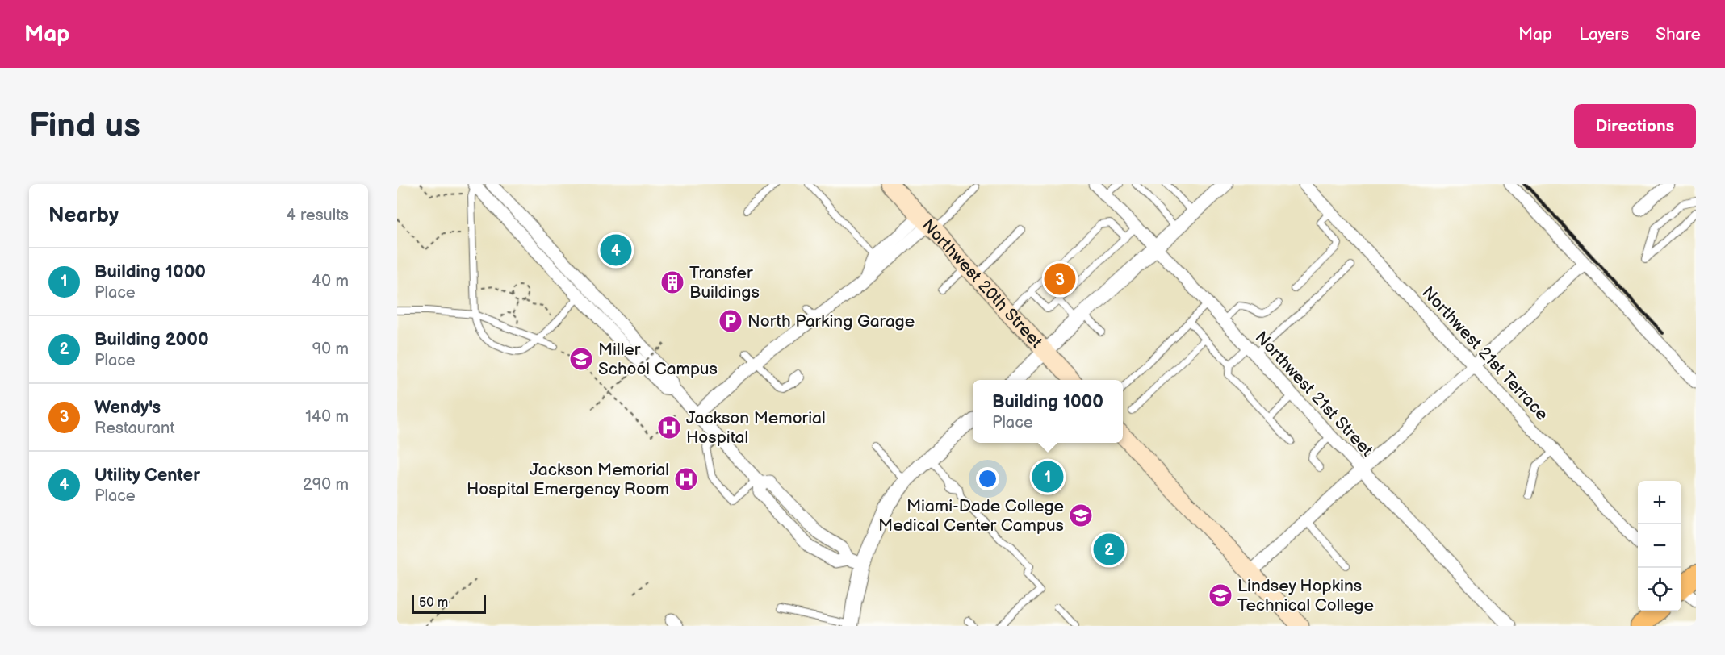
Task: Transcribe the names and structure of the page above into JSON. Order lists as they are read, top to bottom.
{
  "streets": {
    "main road": ["Northwest 20th Street"],
    "street": ["Northwest 21st Terrace", "Northwest 21st Street"]
  },
  "places": {
    "building": ["Transfer Buildings"],
    "parking": ["North Parking Garage"],
    "school or university": ["Miller School Campus", "Miami-Dade College Medical Center Campus", "Lindsey Hopkins Technical College"],
    "hospital": ["Jackson Memorial Hospital", "Jackson Memorial Hospital Emergency Room"]
  },
  "scale_bar": "50 m",
  "page": {
    "header": "Map",
    "nav": ["Map", "Layers", "Share"],
    "buttons": "Directions",
    "title": "Find us",
    "heading": ["Nearby", "4 results"],
    "pins": [
      "4",
      "3",
      "1",
      "2"
    ],
    "list": [
      {
        "mark": "1",
        "name": "Building 1000",
        "note": "Place",
        "value": "40 m"
      },
      {
        "mark": "2",
        "name": "Building 2000",
        "note": "Place",
        "value": "90 m"
      },
      {
        "mark": "3",
        "name": "Wendy's",
        "note": "Restaurant",
        "value": "140 m"
      },
      {
        "mark": "4",
        "name": "Utility Center",
        "note": "Place",
        "value": "290 m"
      }
    ],
    "popup": ["Building 1000", "Place"],
    "map_buttons": ["+", "−"],
    "scale": "50 m"
  }
}
